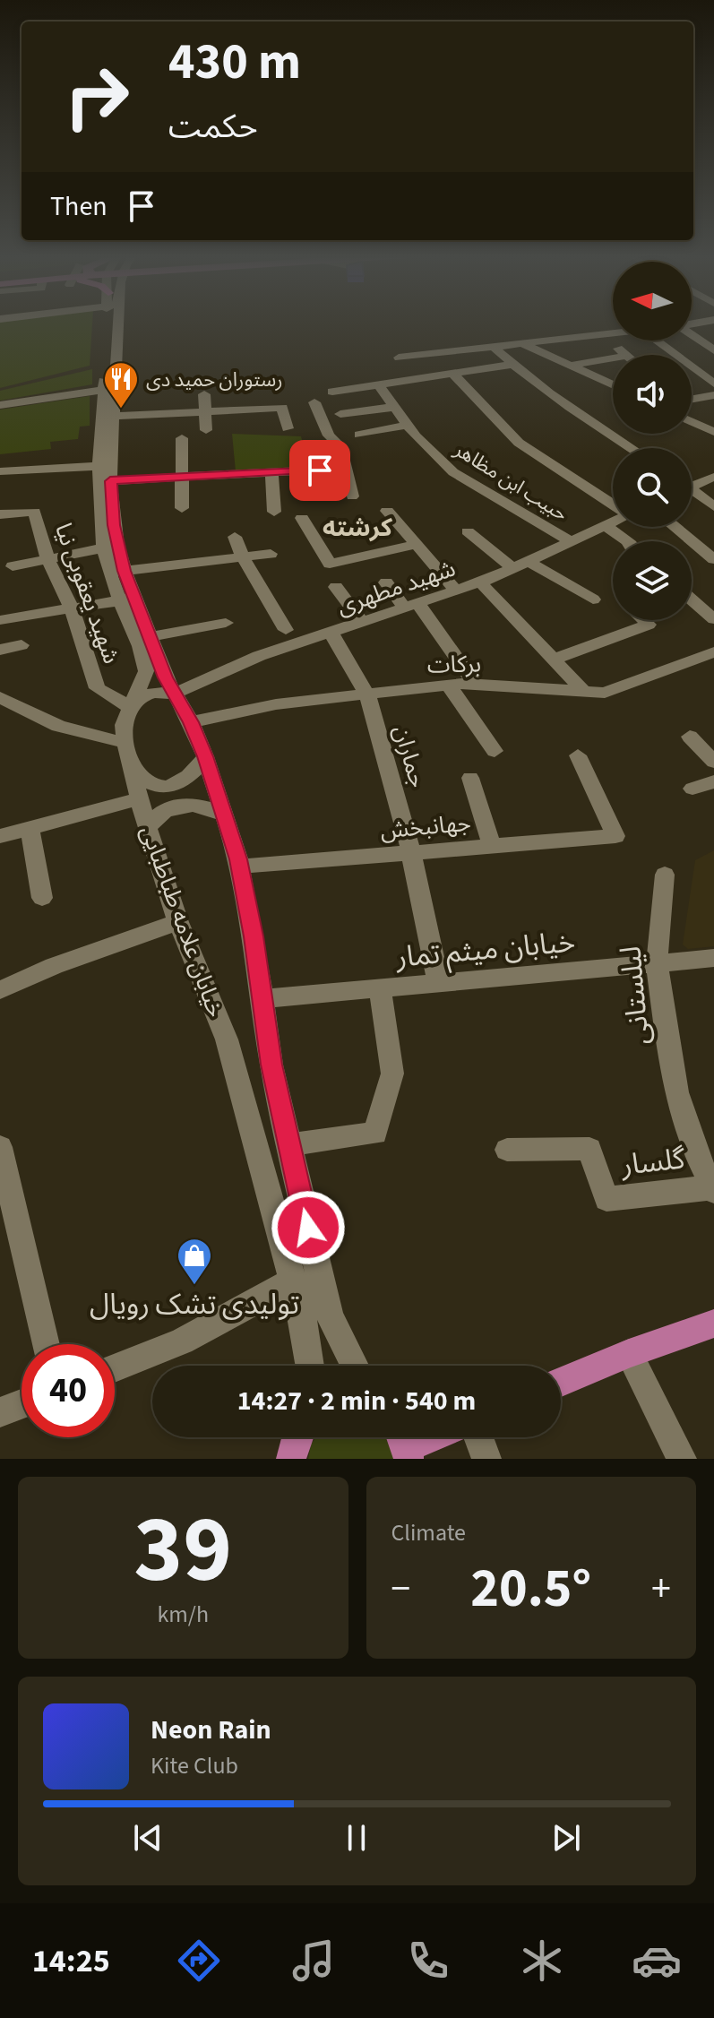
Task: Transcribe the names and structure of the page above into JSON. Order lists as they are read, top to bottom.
{
  "streets": {
    "street": [
      "حبیب ابن مظاهر",
      "شهید مطهری",
      "شهید یعقوبی نیا",
      "برکات",
      "جماران",
      "جهانبخش",
      "خیابان علامه طباطبایی",
      "خیابان میثم تمار",
      "لیلستانی",
      "گلسار"
    ]
  },
  "crossings": [
    ["حبیب ابن مظاهر", "شهید مطهری"],
    ["شهید مطهری", "شهید یعقوبی نیا"],
    ["شهید مطهری", "برکات"],
    ["شهید مطهری", "جماران"],
    ["شهید مطهری", "خیابان علامه طباطبایی"],
    ["شهید یعقوبی نیا", "برکات"],
    ["شهید یعقوبی نیا", "خیابان علامه طباطبایی"],
    ["برکات", "جماران"],
    ["برکات", "خیابان علامه طباطبایی"],
    ["جماران", "جهانبخش"],
    ["جماران", "خیابان میثم تمار"],
    ["جهانبخش", "خیابان علامه طباطبایی"],
    ["خیابان علامه طباطبایی", "خیابان میثم تمار"],
    ["خیابان میثم تمار", "لیلستانی"],
    ["لیلستانی", "گلسار"]
  ],
  "districts": ["کرشته"],
  "places": {
    "restaurant": ["رستوران حمید دی"],
    "shop": ["تولیدی تشک رویال"]
  },
  "north": "left",
  "page": {
    "turn": ["430 m", "حکمت"],
    "then": "Then",
    "limit": "40",
    "trip": "14:27 · 2 min · 540 m",
    "tile": [
      ["39", "km/h"],
      "Climate"
    ],
    "heat": ["−", "20.5°", "+"],
    "song": ["Neon Rain", "Kite Club"],
    "tabs": "14:25"
  }
}
